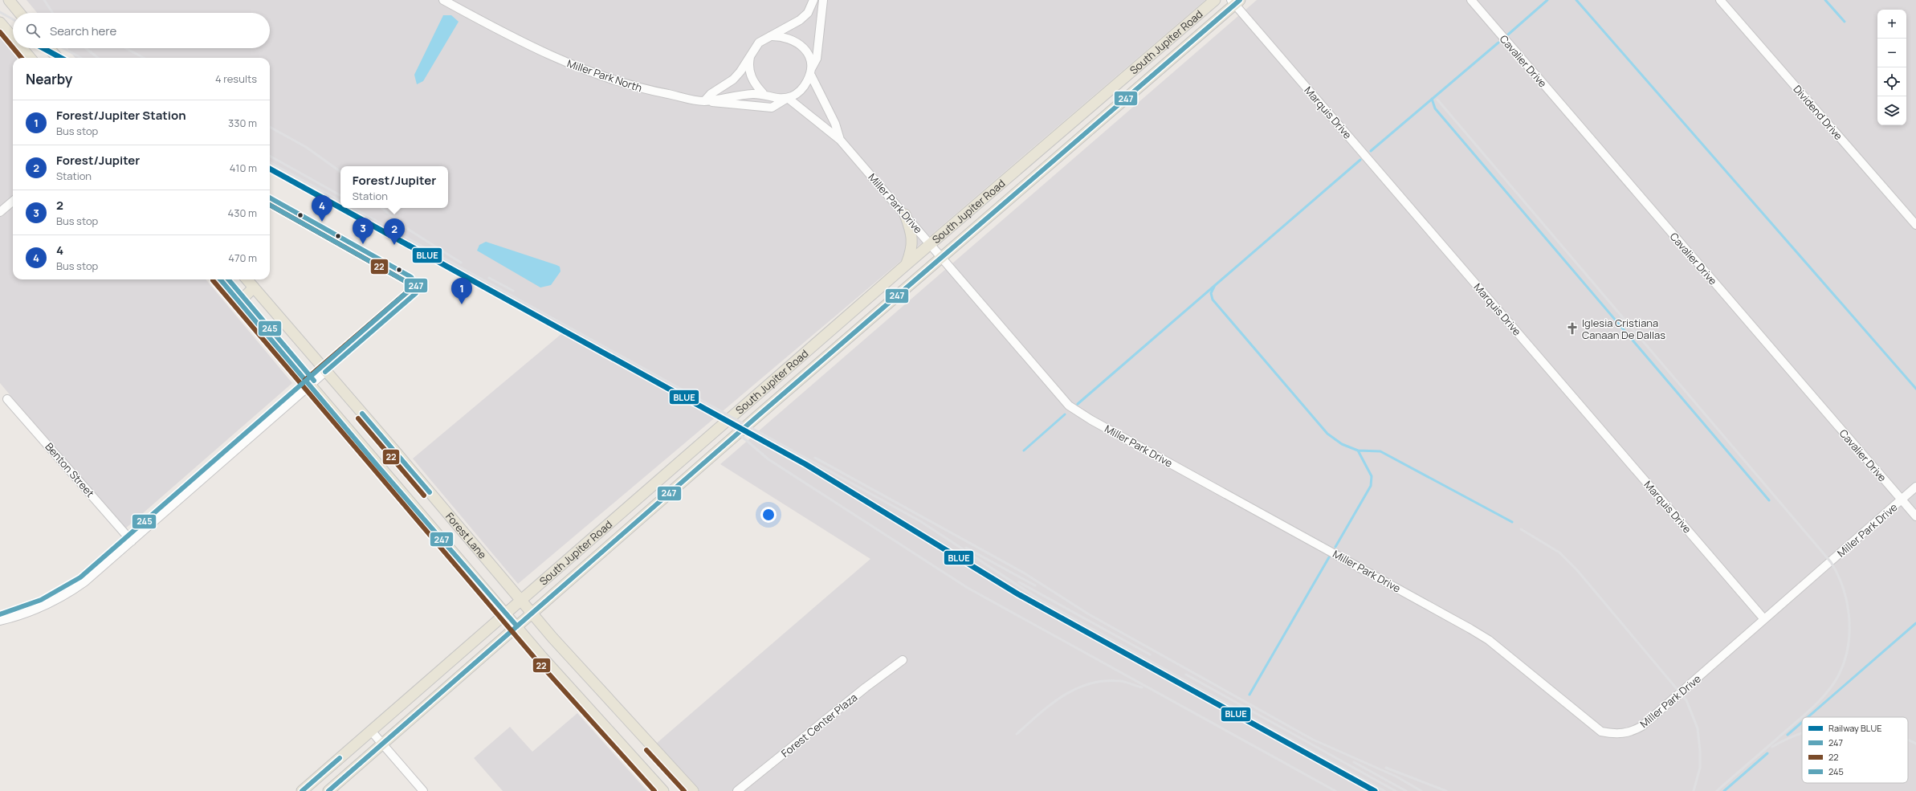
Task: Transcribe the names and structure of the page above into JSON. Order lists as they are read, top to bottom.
{
  "streets": {
    "main road": ["South Jupiter Road", "Forest Lane"],
    "street": [
      "Cavalier Drive",
      "Miller Park North",
      "Marquis Drive",
      "Dividend Drive",
      "Miller Park Drive",
      "Benton Street",
      "Forest Center Plaza"
    ]
  },
  "crossings": [
    ["South Jupiter Road", "Marquis Drive"],
    ["South Jupiter Road", "Miller Park Drive"],
    ["South Jupiter Road", "Forest Lane"],
    ["Cavalier Drive", "Miller Park Drive"],
    ["Marquis Drive", "Miller Park Drive"]
  ],
  "places": {
    "church": ["Iglesia Cristiana Canaan De Dallas"]
  },
  "lines": [
    "transit line 247",
    "transit line 22",
    "rail line BLUE",
    "transit line 245"
  ],
  "legend": [
    "Railway BLUE",
    "247",
    "22",
    "245"
  ],
  "page": {
    "map_buttons": ["+", "−"],
    "search": "Search here",
    "heading": ["Nearby", "4 results"],
    "list": [
      {
        "mark": "1",
        "name": "Forest/Jupiter Station",
        "note": "Bus stop",
        "value": "330 m"
      },
      {
        "mark": "2",
        "name": "Forest/Jupiter",
        "note": "Station",
        "value": "410 m"
      },
      {
        "mark": "3",
        "name": "2",
        "note": "Bus stop",
        "value": "430 m"
      },
      {
        "mark": "4",
        "name": "4",
        "note": "Bus stop",
        "value": "470 m"
      }
    ],
    "popup": ["Forest/Jupiter", "Station"],
    "pins": [
      "4",
      "3",
      "2",
      "1"
    ]
  }
}
